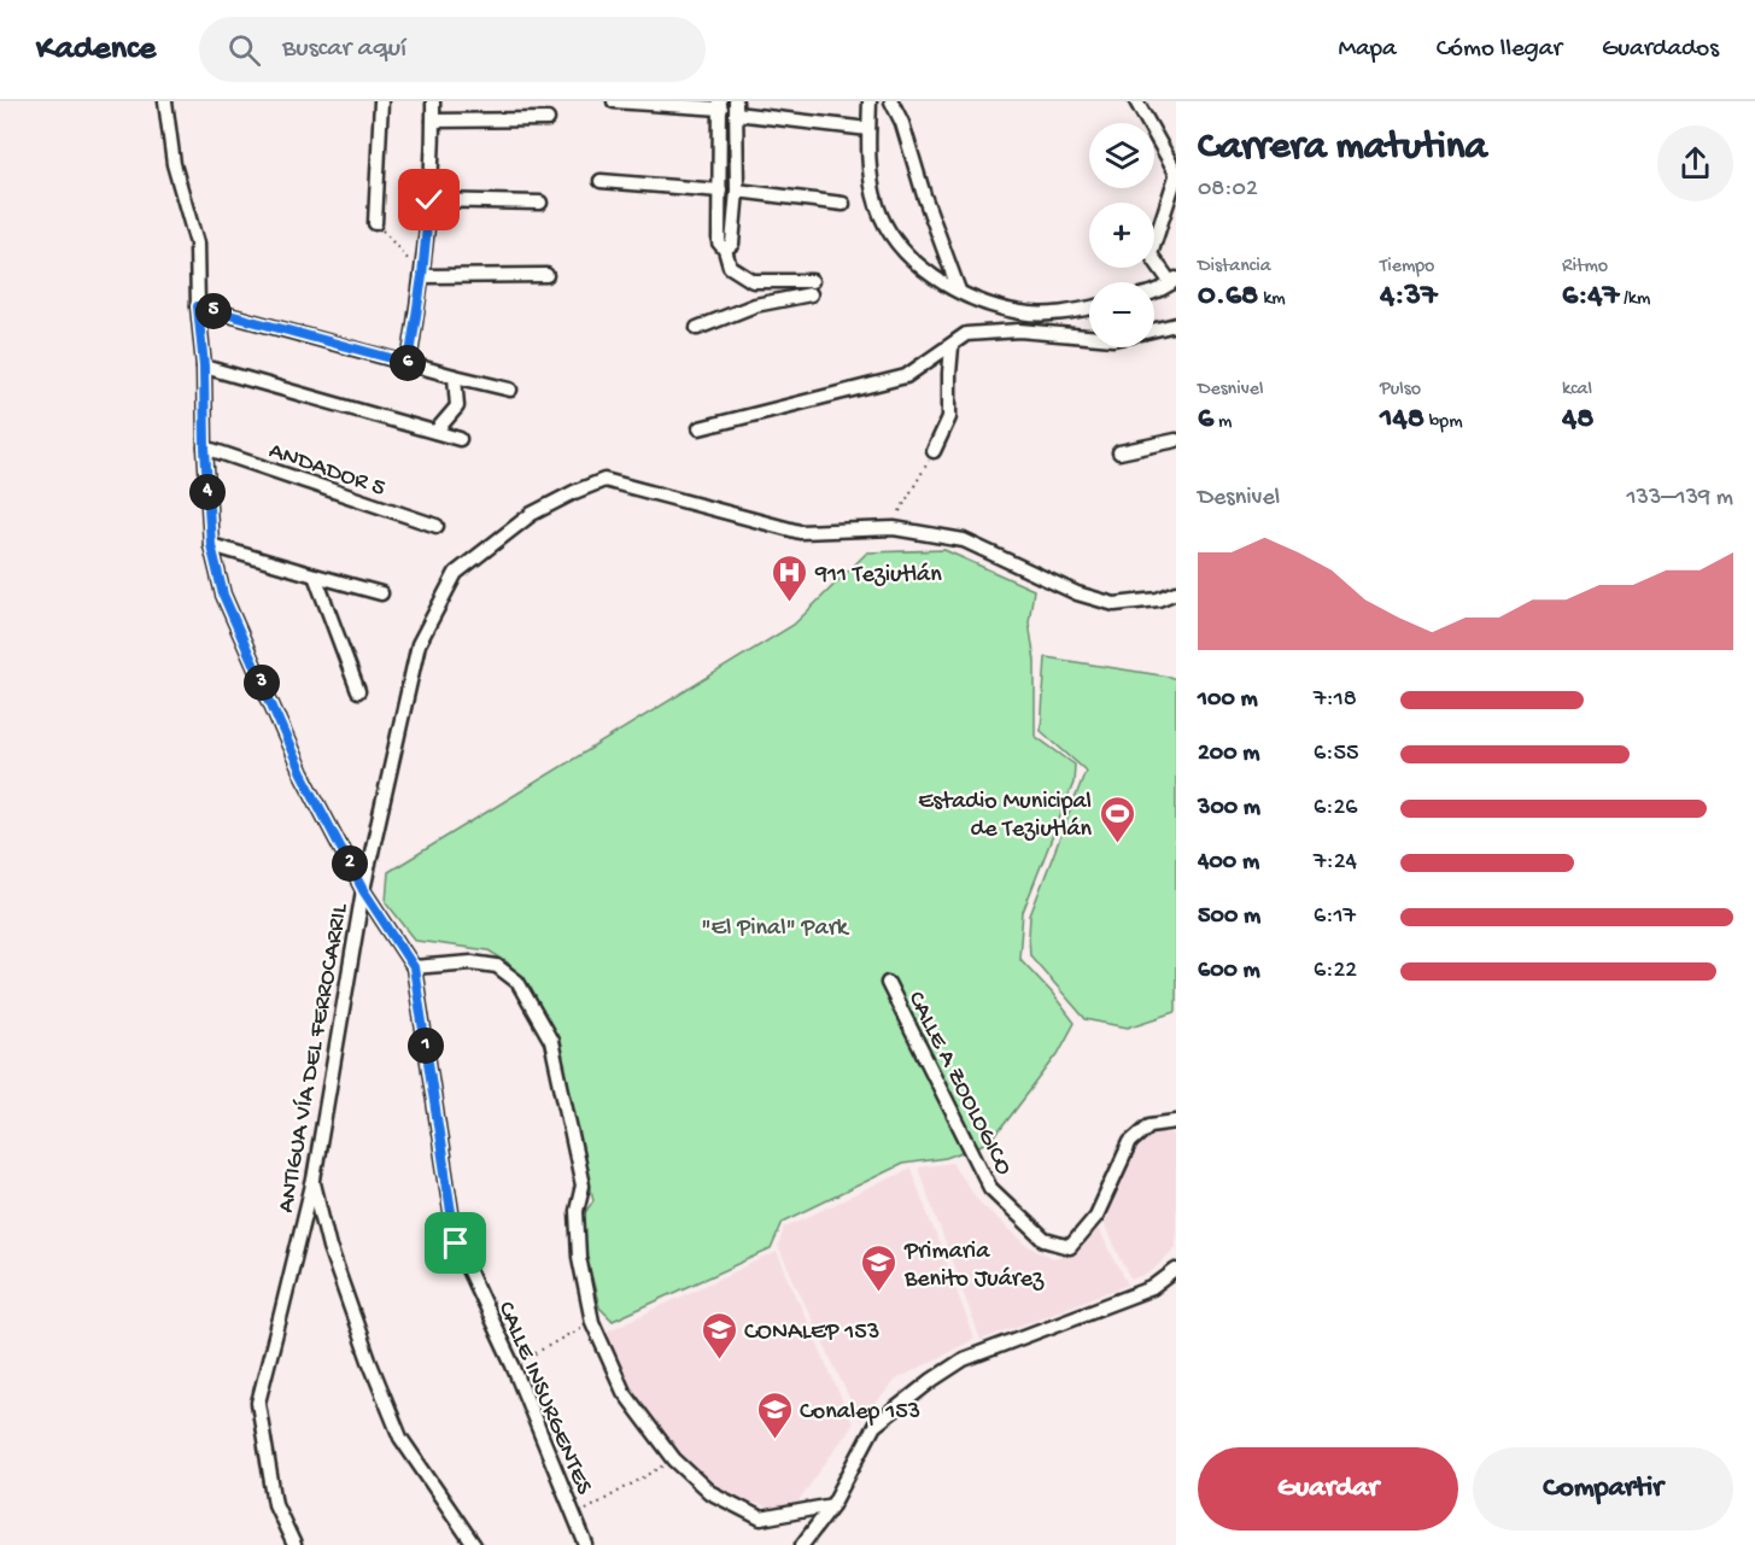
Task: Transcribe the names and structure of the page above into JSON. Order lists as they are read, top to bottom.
{
  "streets": {
    "street": [
      "ANDADOR 5",
      "ANTIGUA VÍA DEL FERROCARRIL",
      "CALLE A ZOOLOGICO",
      "CALLE INSURGENTES"
    ]
  },
  "parks": ["\"El Pinal\" Park"],
  "places": {
    "hospital": ["911 Teziutlán"],
    "sports": ["Estadio Municipal de Teziutlán"],
    "school or university": ["Primaria Benito Juárez", "CONALEP 153", "Conalep 153"]
  },
  "page": {
    "header": "Kadence",
    "search": "Buscar aquí",
    "nav": ["Mapa", "Cómo llegar", "Guardados"],
    "heading": ["Carrera matutina", "08:02"],
    "map_buttons": ["+", "−"],
    "stats": [
      ["Distancia", "0.68 km"],
      ["Tiempo", "4:37"],
      ["Ritmo", "6:47 /km"],
      ["Desnivel", "6 m"],
      ["Pulso", "148 bpm"],
      ["kcal", "48"]
    ],
    "pins": [
      "5",
      "6",
      "4",
      "3",
      "2",
      "1"
    ],
    "chart": ["Desnivel", "133–139 m"],
    "list": [
      {
        "name": "100 m",
        "note": "7:18"
      },
      {
        "name": "200 m",
        "note": "6:55"
      },
      {
        "name": "300 m",
        "note": "6:26"
      },
      {
        "name": "400 m",
        "note": "7:24"
      },
      {
        "name": "500 m",
        "note": "6:17"
      },
      {
        "name": "600 m",
        "note": "6:22"
      }
    ],
    "buttons": ["Guardar", "Compartir"]
  }
}
